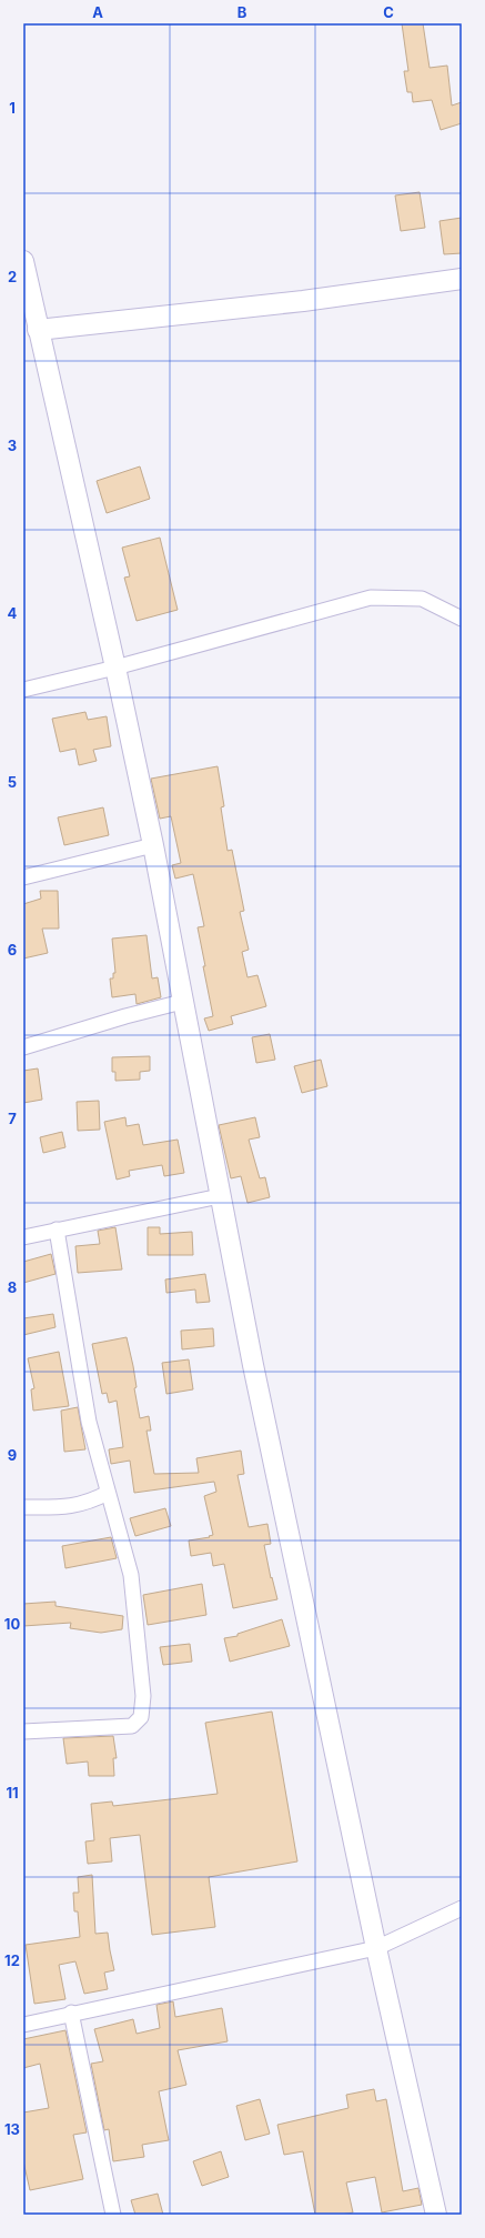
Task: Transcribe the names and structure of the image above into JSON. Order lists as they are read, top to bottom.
{
  "grid": {
    "columns": ["A", "B", "C"],
    "rows": [
      "1",
      "2",
      "3",
      "4",
      "5",
      "6",
      "7",
      "8",
      "9",
      "10",
      "11",
      "12",
      "13"
    ]
  }
}
